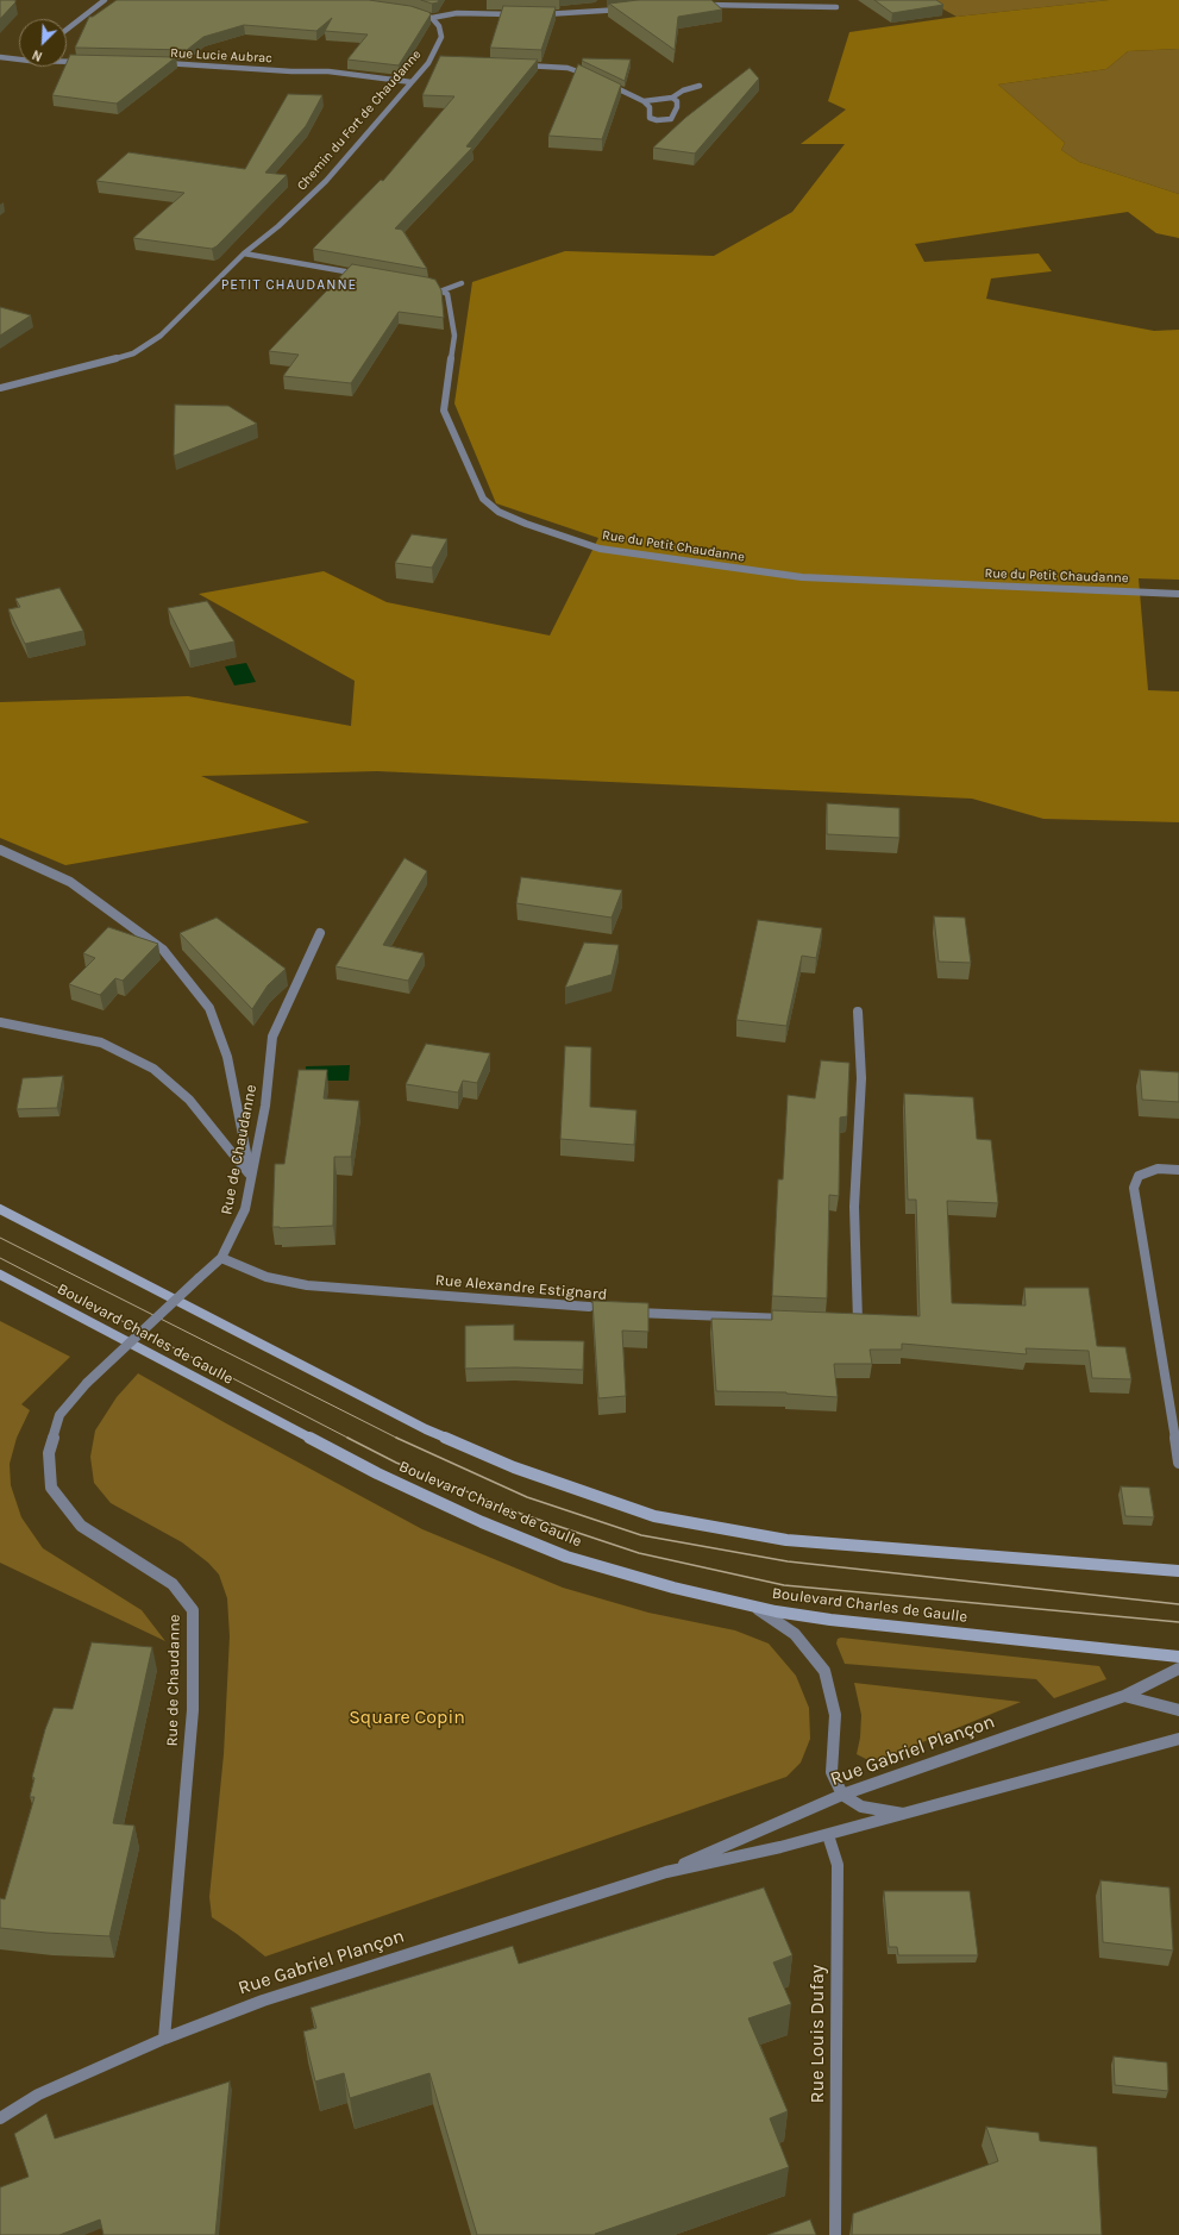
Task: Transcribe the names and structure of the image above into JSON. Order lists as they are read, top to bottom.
{
  "streets": {
    "main road": ["Boulevard Charles de Gaulle"],
    "street": [
      "Rue Lucie Aubrac",
      "Chemin du Fort de Chaudanne",
      "Rue du Petit Chaudanne",
      "Rue de Chaudanne",
      "Rue Alexandre Estignard",
      "Rue Gabriel Plançon",
      "Rue Louis Dufay"
    ]
  },
  "crossings": [
    ["Rue Lucie Aubrac", "Chemin du Fort de Chaudanne"],
    ["Rue de Chaudanne", "Rue Alexandre Estignard"],
    ["Rue de Chaudanne", "Rue Gabriel Plançon"],
    ["Rue Gabriel Plançon", "Rue Louis Dufay"]
  ],
  "districts": ["PETIT CHAUDANNE"],
  "parks": ["Square Copin"],
  "north": "bottom left"
}
